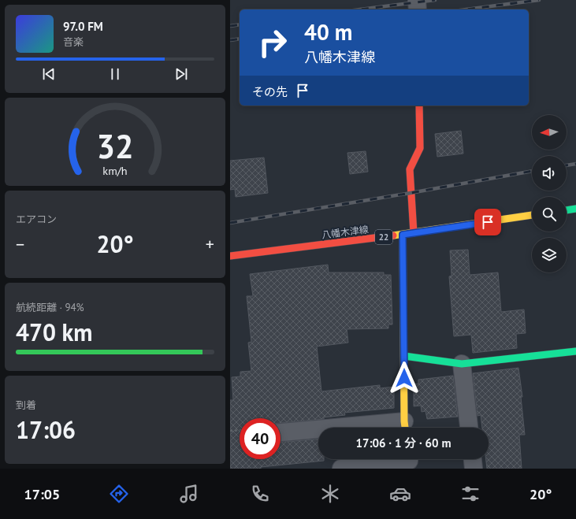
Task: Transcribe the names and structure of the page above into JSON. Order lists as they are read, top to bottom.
{
  "streets": {
    "street": ["八幡木津線", "22"]
  },
  "north": "left",
  "page": {
    "turn": ["40 m", "八幡木津線"],
    "song": ["97.0 FM", "音楽"],
    "then": "その先",
    "tile": [
      "エアコン",
      ["航続距離 · 94%", "470 km"],
      ["到着", "17:06"]
    ],
    "heat": ["−", "20°", "+"],
    "limit": "40",
    "trip": "17:06 · 1 分 · 60 m",
    "tabs": ["17:05", "20°"],
    "gauge": ["32", "km/h"]
  }
}
